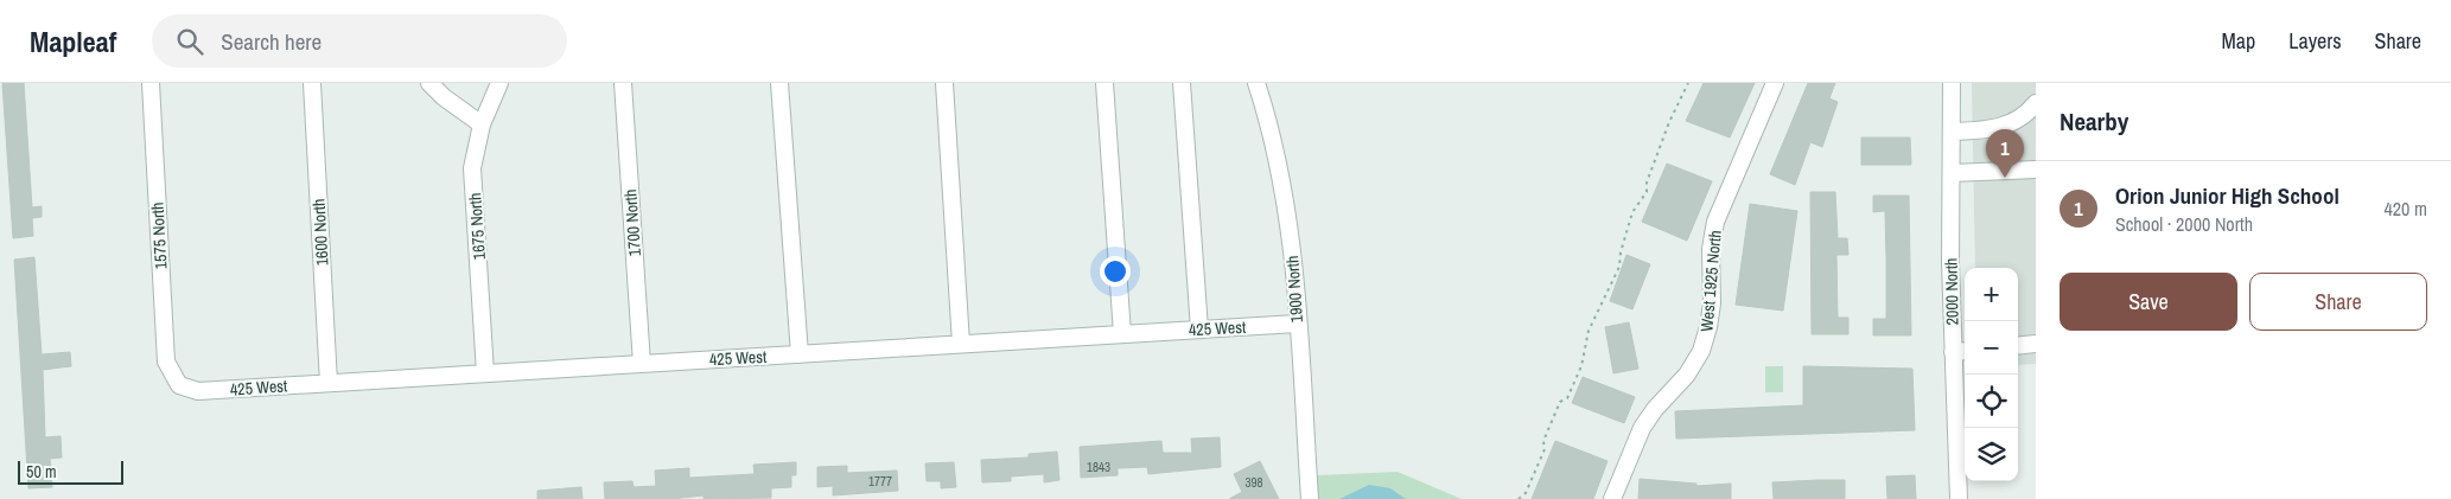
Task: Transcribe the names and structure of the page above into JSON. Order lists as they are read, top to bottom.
{
  "streets": {
    "street": [
      "1700 North",
      "1675 North",
      "1600 North",
      "1575 North",
      "West 1925 North",
      "1900 North",
      "2000 North",
      "425 West"
    ]
  },
  "crossings": [
    ["1700 North", "425 West"],
    ["1675 North", "425 West"],
    ["1600 North", "425 West"],
    ["1575 North", "425 West"],
    ["1900 North", "425 West"]
  ],
  "house_numbers": ["1843", "1777", "398"],
  "scale_bar": "50 m",
  "page": {
    "header": "Mapleaf",
    "search": "Search here",
    "nav": ["Map", "Layers", "Share"],
    "heading": "Nearby",
    "pins": "1",
    "list": [
      {
        "mark": "1",
        "name": "Orion Junior High School",
        "note": "School · 2000 North",
        "value": "420 m"
      }
    ],
    "buttons": ["Save", "Share"],
    "map_buttons": ["+", "−"],
    "scale": "50 m"
  }
}
